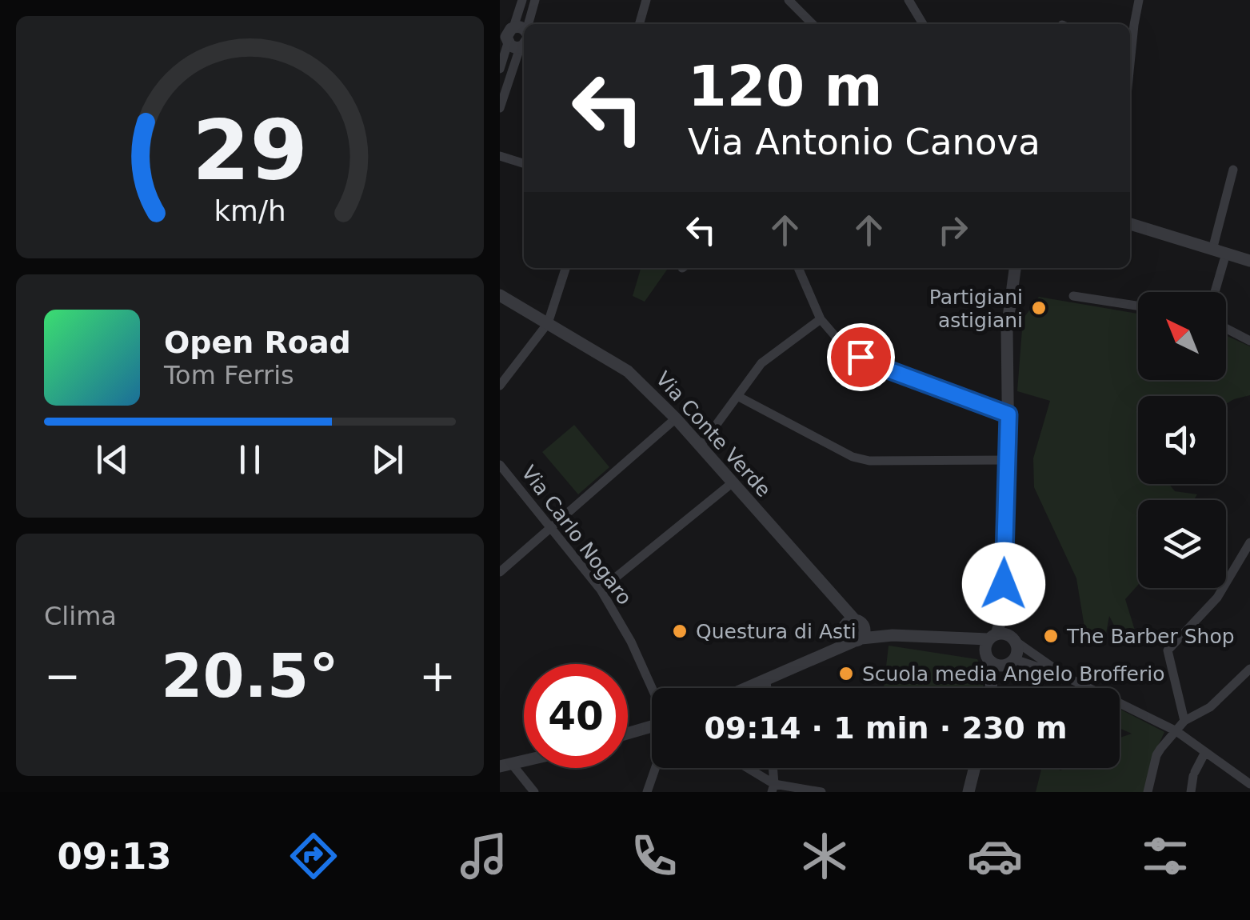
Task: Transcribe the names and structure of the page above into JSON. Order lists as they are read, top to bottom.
{
  "streets": {
    "street": ["Via Conte Verde", "Via Carlo Nogaro"]
  },
  "places": [
    "Partigiani astigiani",
    "Questura di Asti",
    "The Barber Shop",
    "Scuola media Angelo Brofferio"
  ],
  "north": "top left",
  "page": {
    "turn": ["120 m", "Via Antonio Canova"],
    "song": ["Open Road", "Tom Ferris"],
    "tile": "Clima",
    "heat": ["−", "20.5°", "+"],
    "limit": "40",
    "trip": "09:14 · 1 min · 230 m",
    "tabs": "09:13",
    "gauge": ["29", "km/h"]
  }
}
